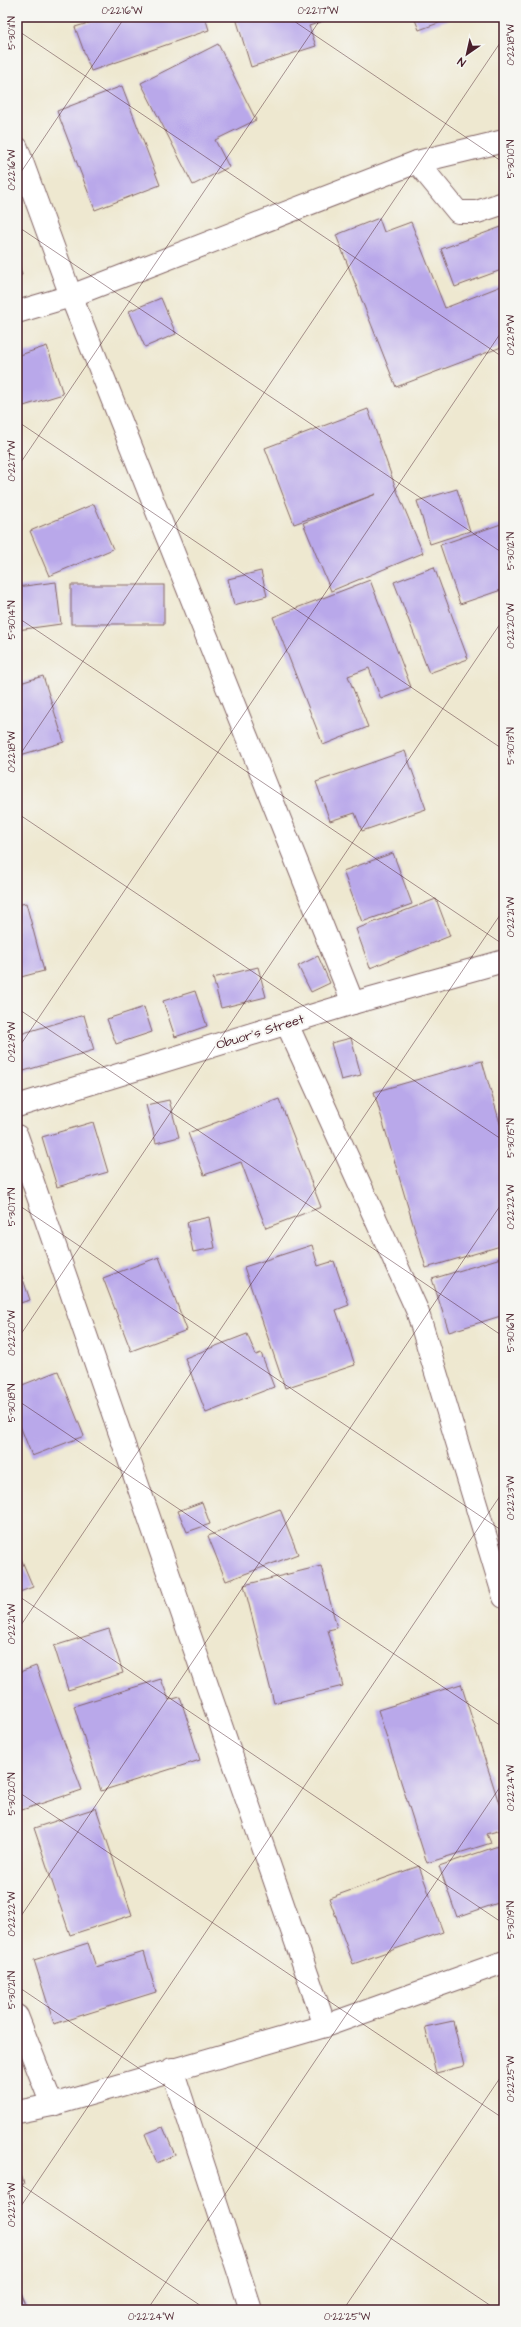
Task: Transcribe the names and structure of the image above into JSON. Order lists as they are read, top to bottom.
{
  "streets": {
    "street": ["Obuor’s Street"]
  },
  "north": "bottom left",
  "coordinates": [
    "0°22'16\"W",
    "0°22'17\"W",
    "5°30'11\"N",
    "0°22'18\"W",
    "5°30'10\"N",
    "0°22'19\"W",
    "5°30'12\"N",
    "5°30'14\"N",
    "0°22'20\"W",
    "5°30'13\"N",
    "0°22'21\"W",
    "5°30'15\"N",
    "0°22'22\"W",
    "5°30'17\"N",
    "5°30'16\"N",
    "5°30'18\"N",
    "0°22'23\"W",
    "0°22'24\"W",
    "5°30'20\"N",
    "5°30'19\"N",
    "5°30'21\"N",
    "0°22'25\"W"
  ]
}
